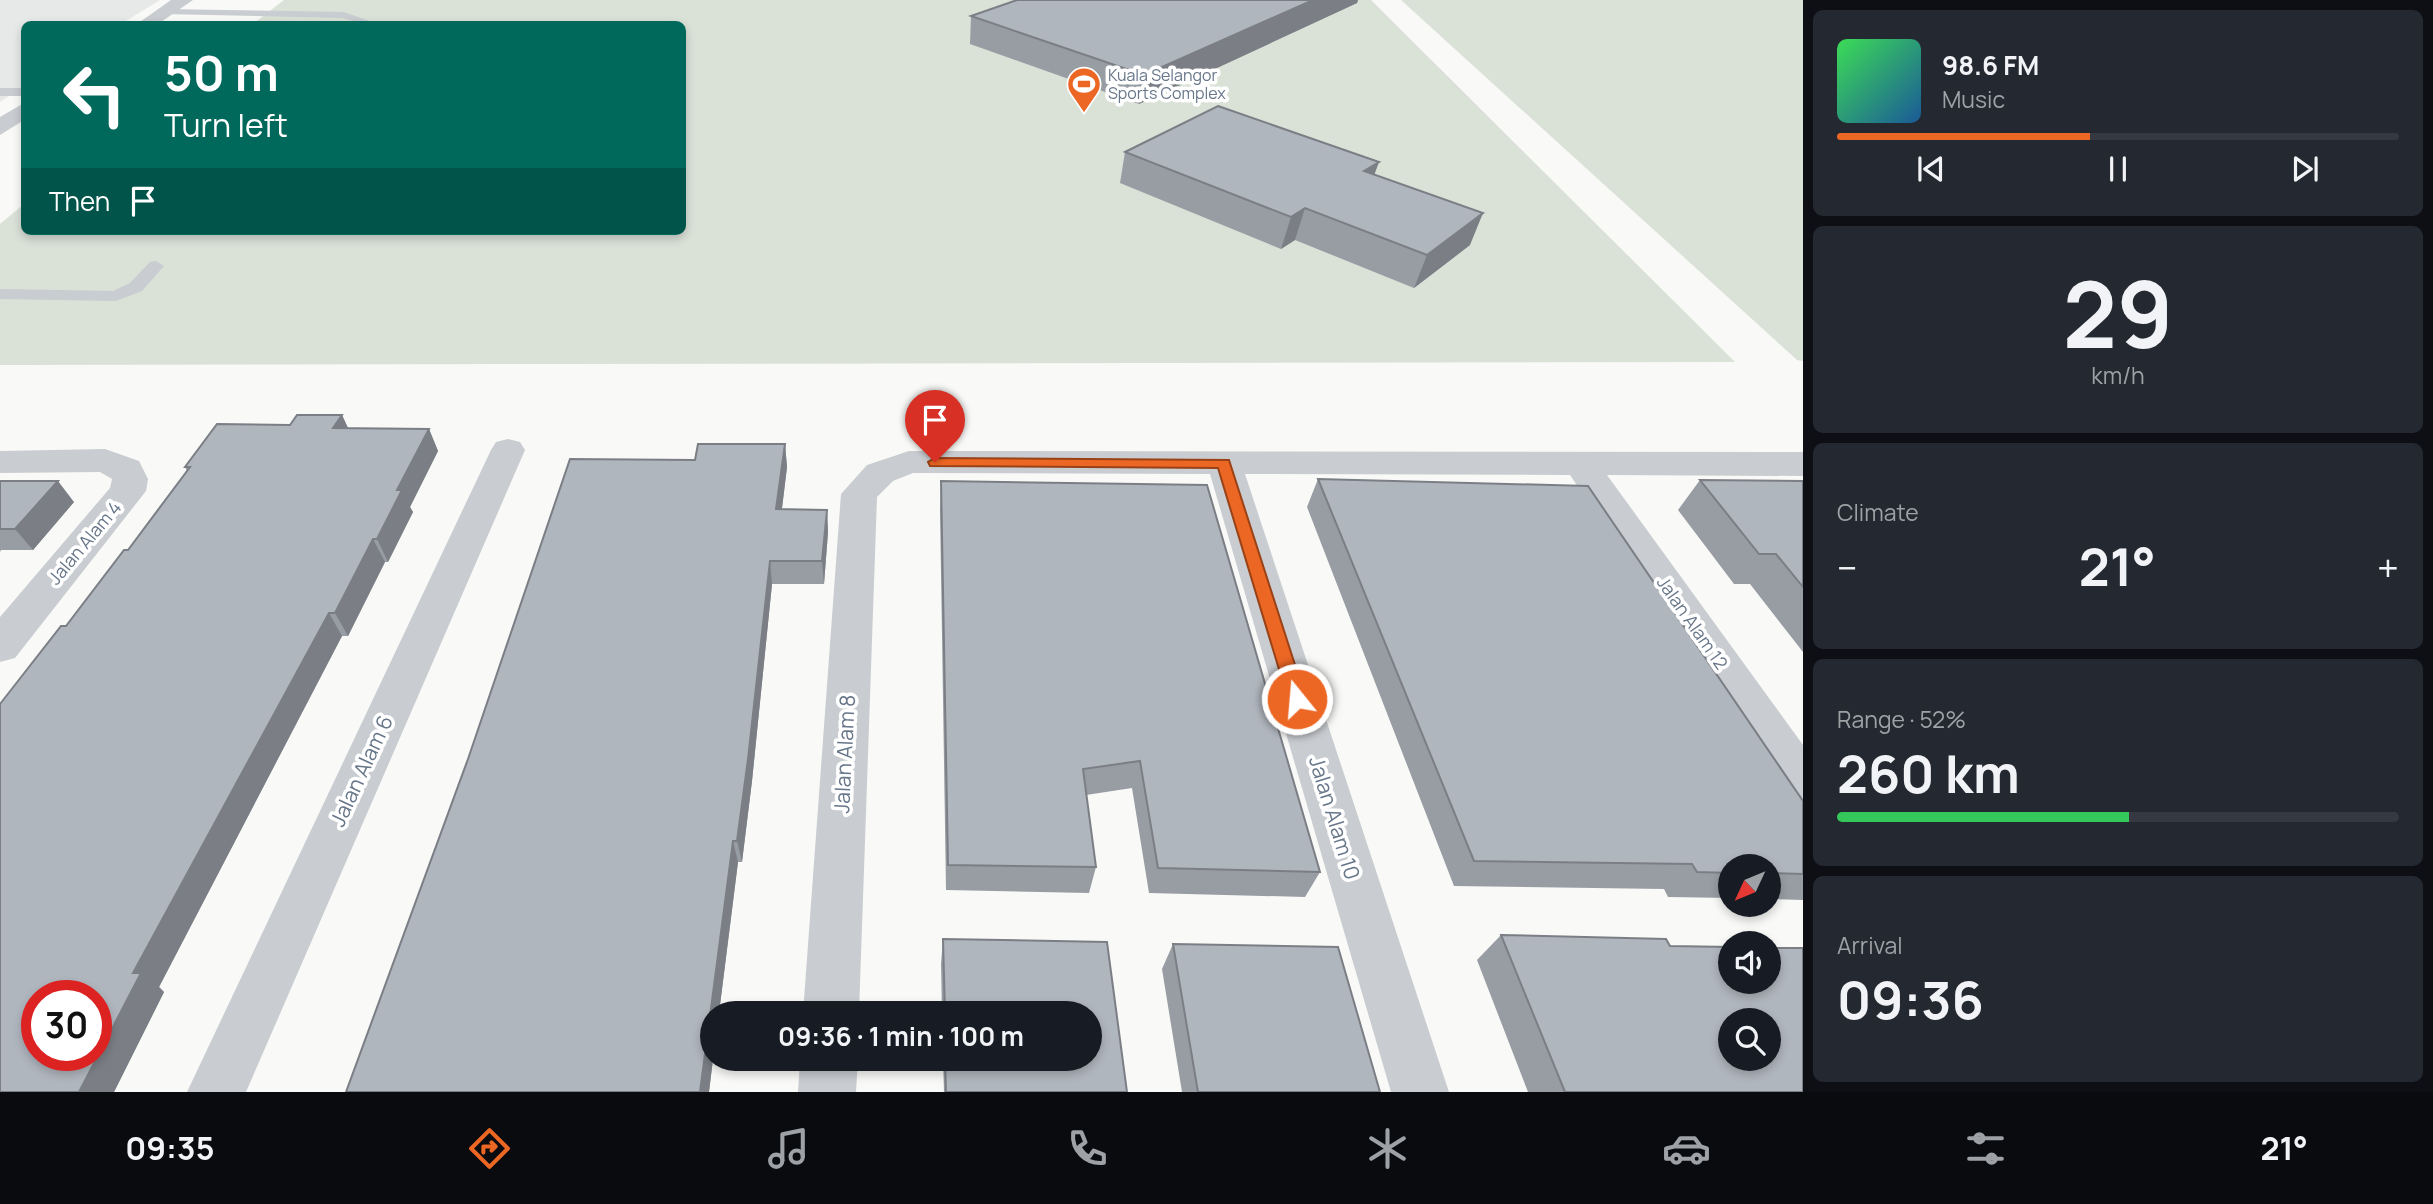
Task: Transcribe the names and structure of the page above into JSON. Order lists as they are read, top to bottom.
{
  "streets": {
    "street": [
      "Jalan Alam 4",
      "Jalan Alam 12",
      "Jalan Alam 8",
      "Jalan Alam 6",
      "Jalan Alam 10"
    ]
  },
  "crossings": [
    ["Jalan Alam 8", "Jalan Alam 10"]
  ],
  "places": {
    "sports": ["Kuala Selangor Sports Complex"]
  },
  "north": "bottom left",
  "page": {
    "turn": ["50 m", "Turn left"],
    "song": ["98.6 FM", "Music"],
    "then": "Then",
    "tile": [
      ["29", "km/h"],
      "Climate",
      ["Range · 52%", "260 km"],
      ["Arrival", "09:36"]
    ],
    "heat": ["−", "21°", "+"],
    "limit": "30",
    "trip": "09:36 · 1 min · 100 m",
    "tabs": ["09:35", "21°"]
  }
}
